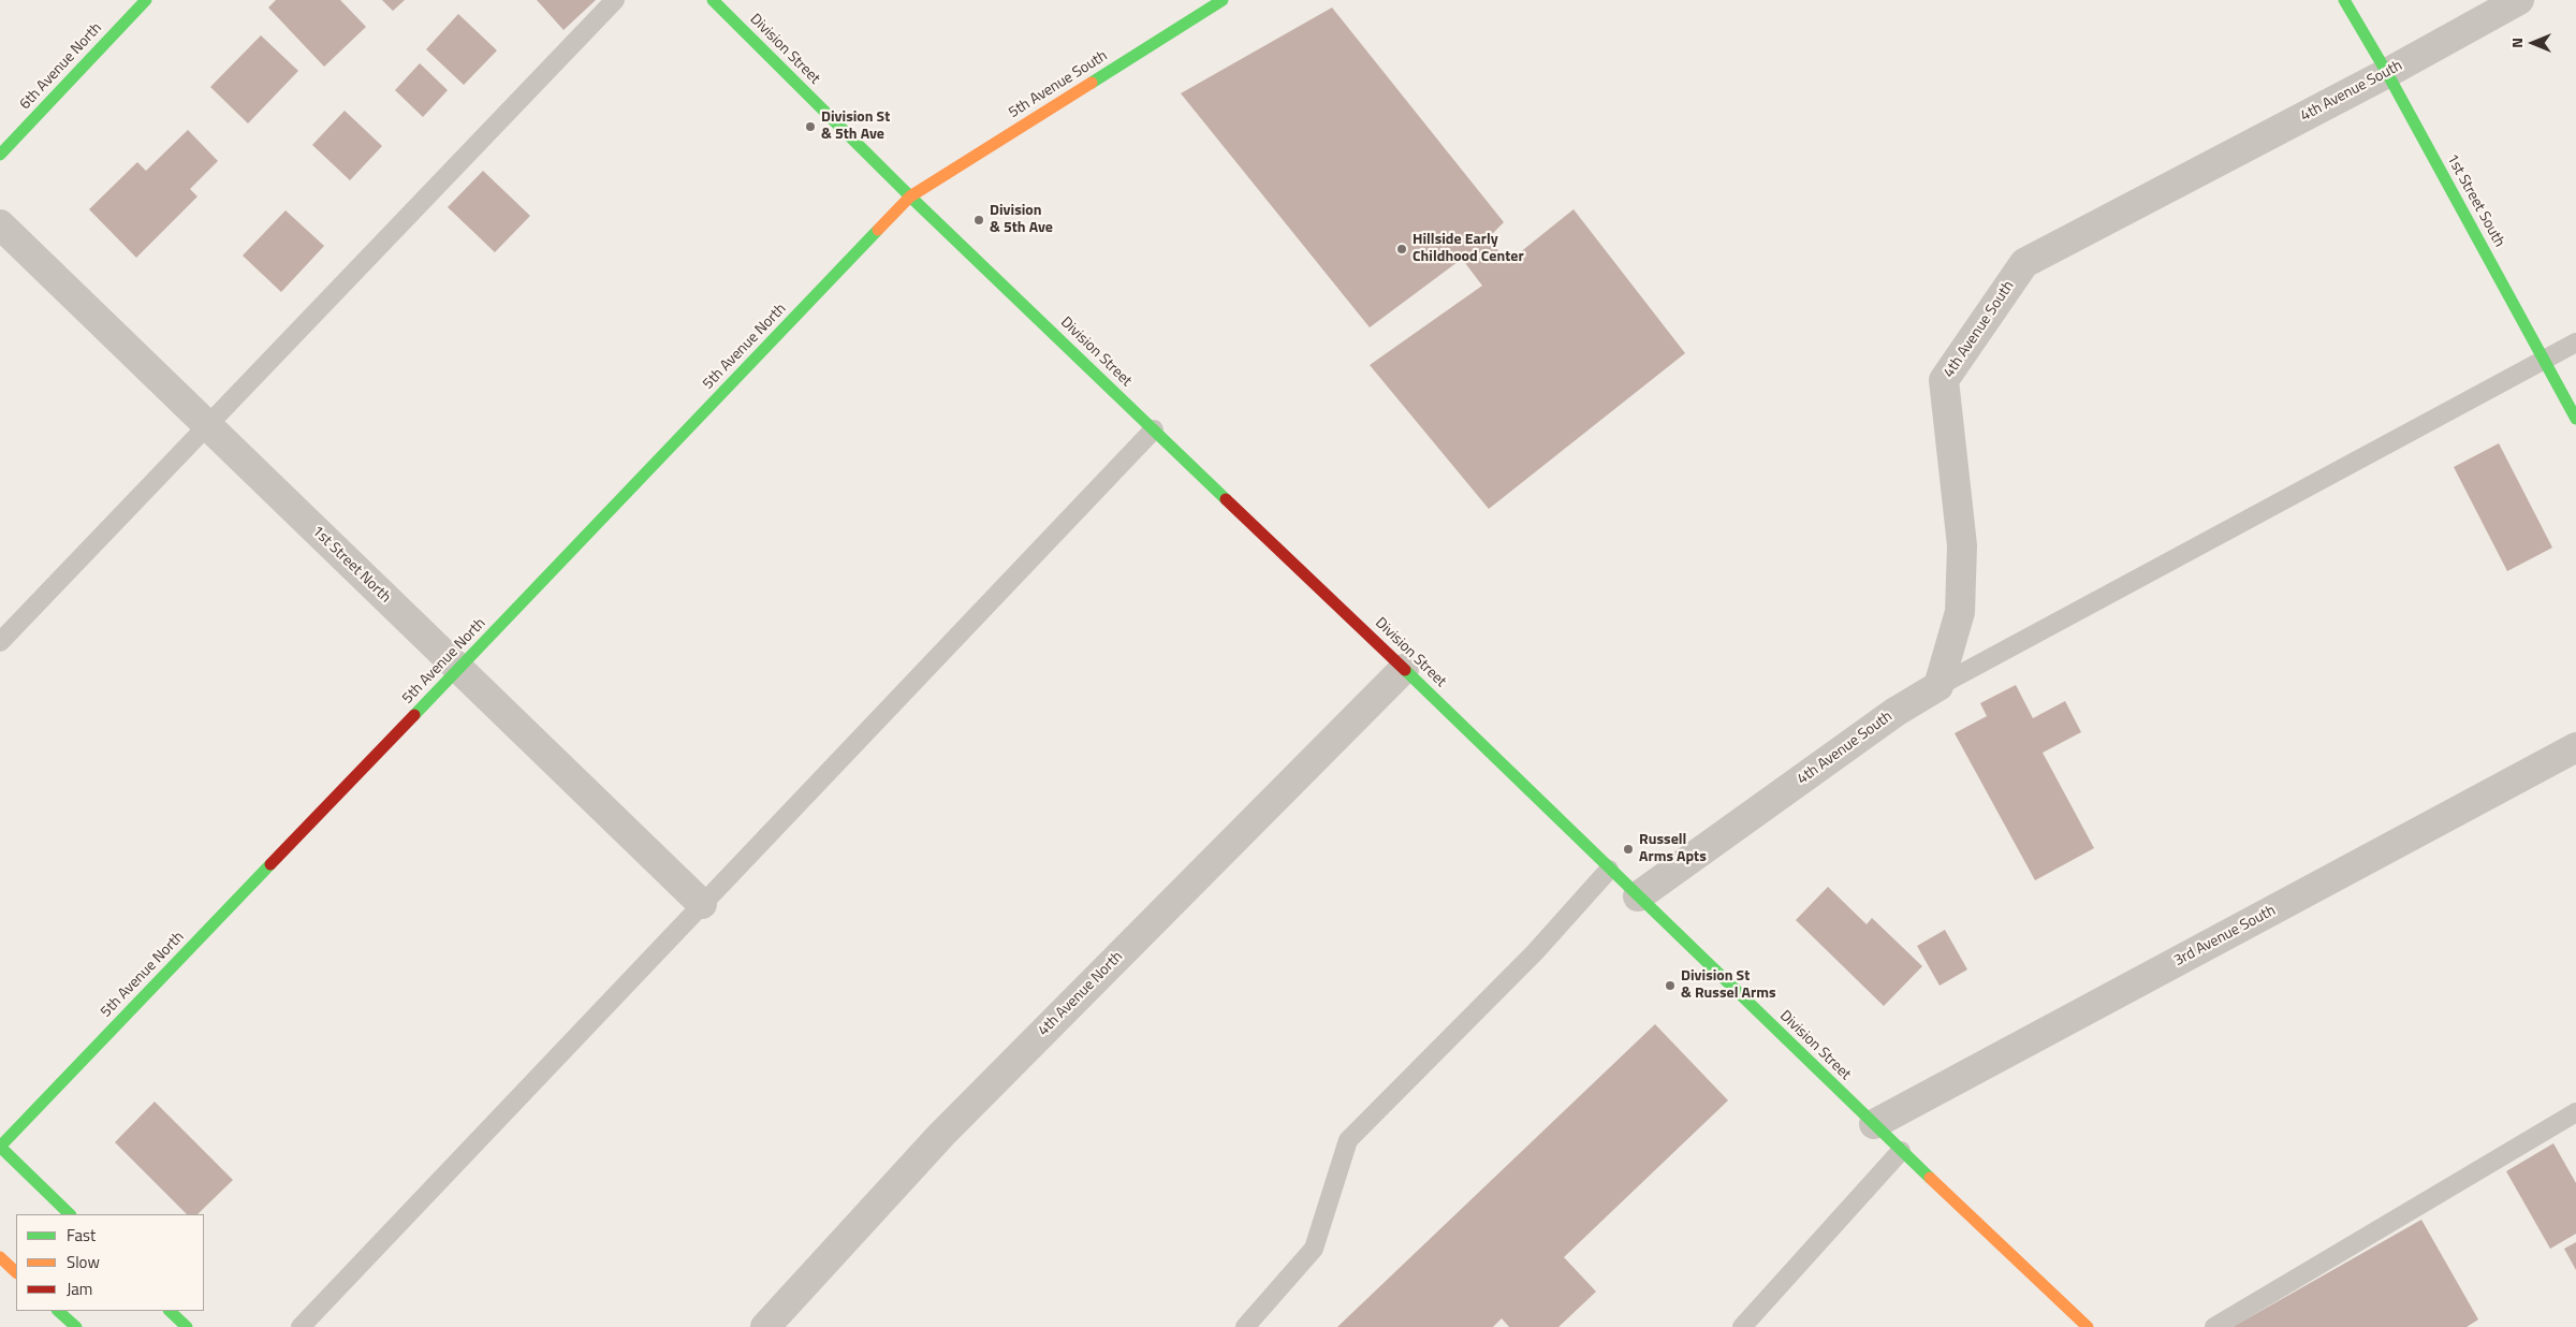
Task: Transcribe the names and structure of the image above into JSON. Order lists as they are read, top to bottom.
{
  "streets": {
    "street": [
      "Division Street",
      "6th Avenue North",
      "5th Avenue South",
      "4th Avenue South",
      "1st Street South",
      "5th Avenue North",
      "1st Street North",
      "3rd Avenue South",
      "4th Avenue North"
    ]
  },
  "crossings": [
    ["Division Street", "5th Avenue South"],
    ["Division Street", "4th Avenue South"],
    ["Division Street", "5th Avenue North"],
    ["Division Street", "3rd Avenue South"],
    ["Division Street", "4th Avenue North"],
    ["5th Avenue South", "5th Avenue North"],
    ["4th Avenue South", "1st Street South"],
    ["5th Avenue North", "1st Street North"]
  ],
  "places": [
    "Division St & 5th Ave",
    "Division & 5th Ave",
    "Hillside Early Childhood Center",
    "Russell Arms Apts",
    "Division St & Russel Arms"
  ],
  "legend": ["Fast", "Slow", "Jam"],
  "north": "left"
}
